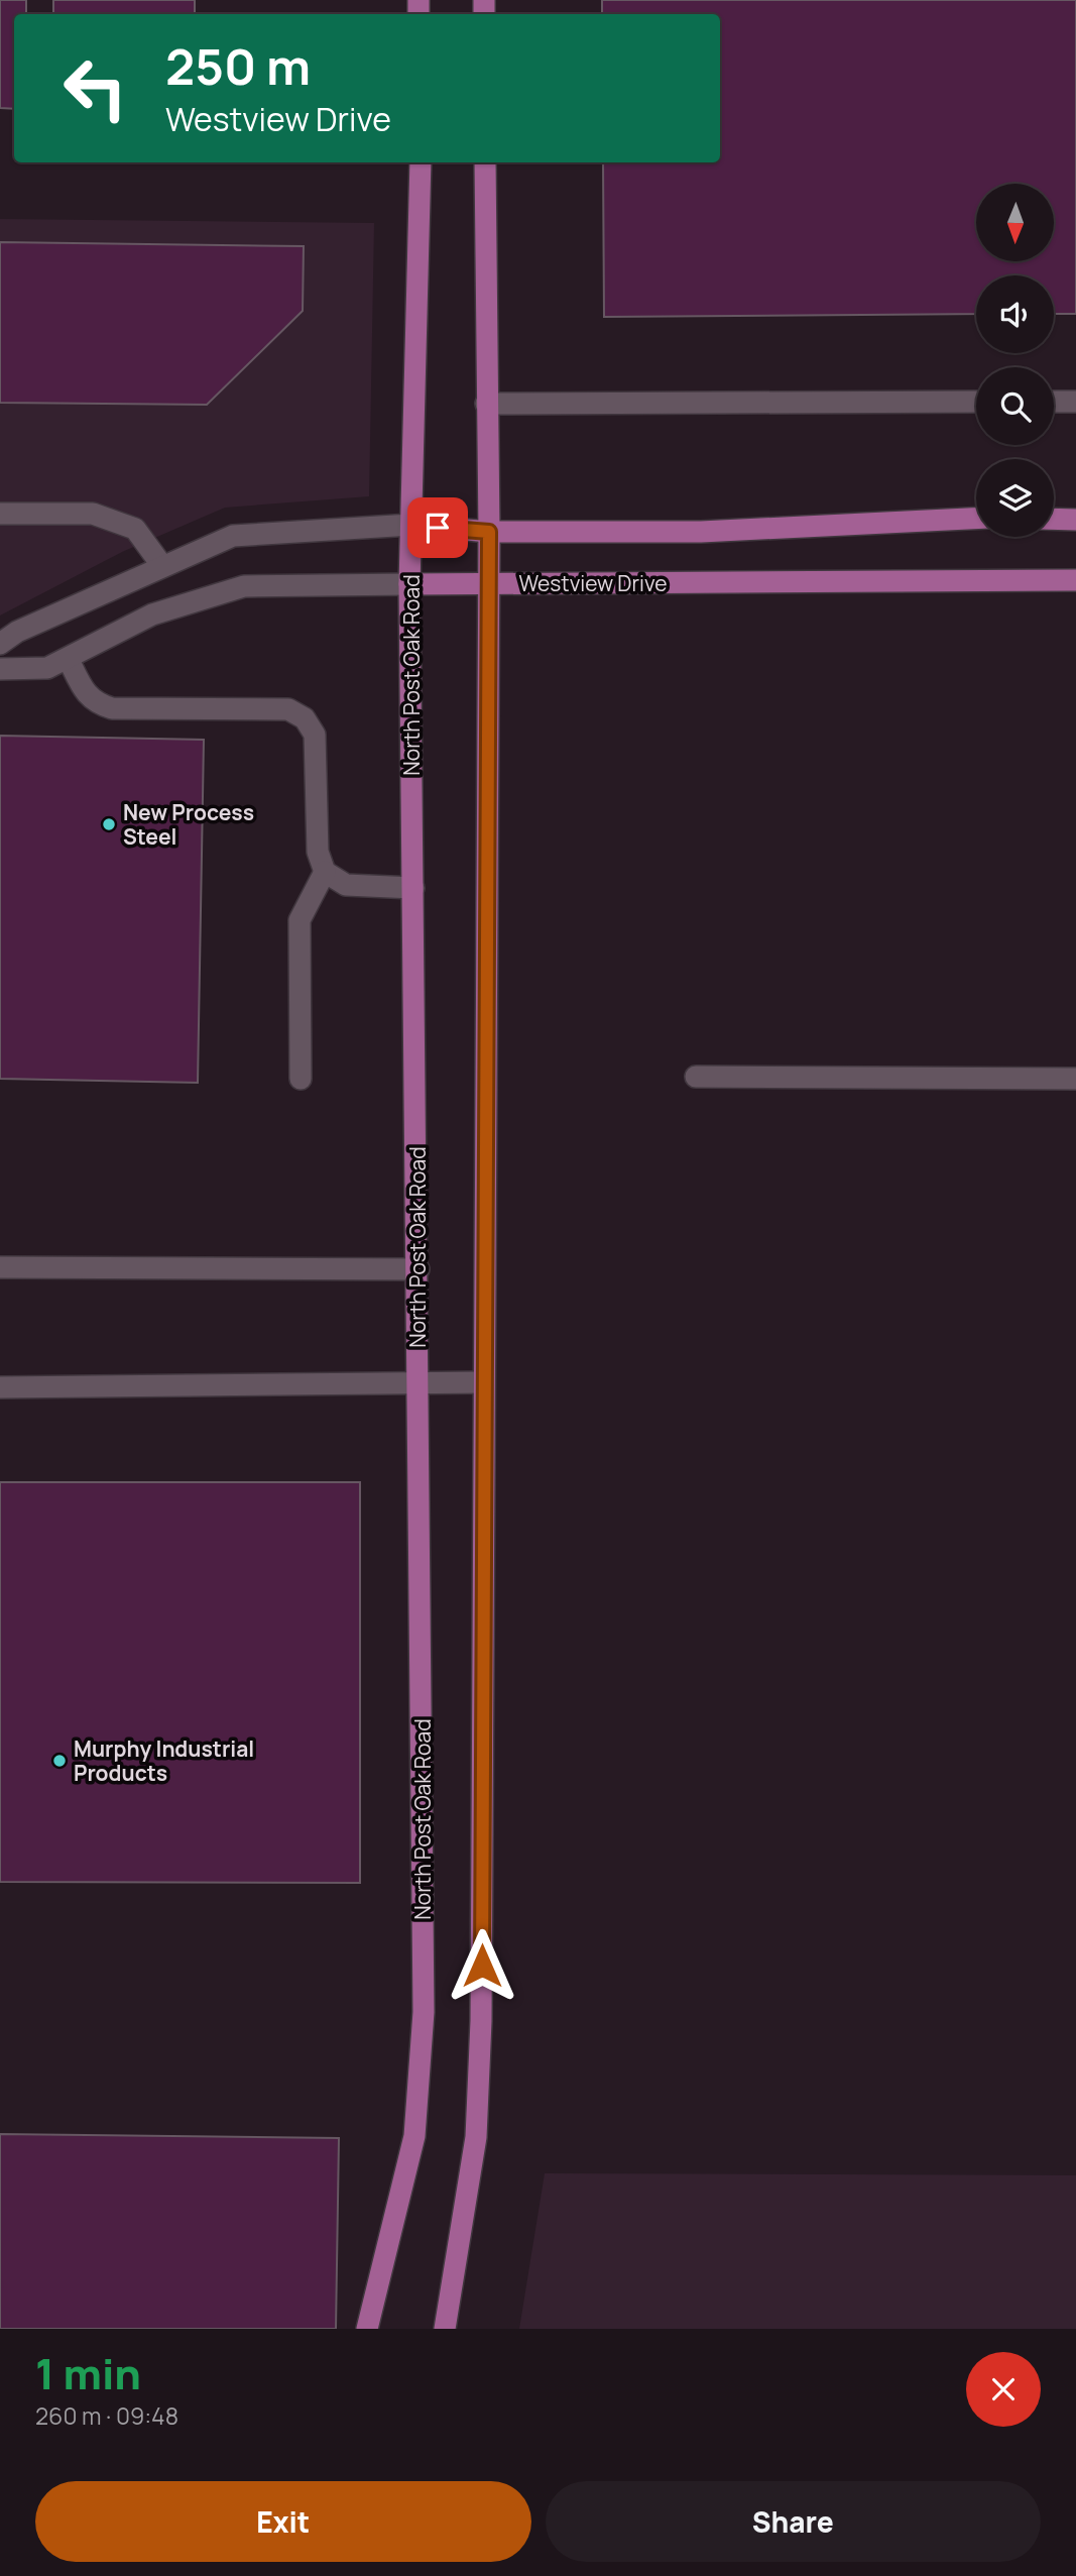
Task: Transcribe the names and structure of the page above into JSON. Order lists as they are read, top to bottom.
{
  "streets": {
    "main road": ["Westview Drive", "North Post Oak Road"]
  },
  "crossings": [
    ["Westview Drive", "North Post Oak Road"]
  ],
  "places": ["New Process Steel", "Murphy Industrial Products"],
  "north": "bottom",
  "page": {
    "turn": ["250 m", "Westview Drive"],
    "heading": ["1 min", "260 m · 09:48"],
    "buttons": ["Exit", "Share"]
  }
}
